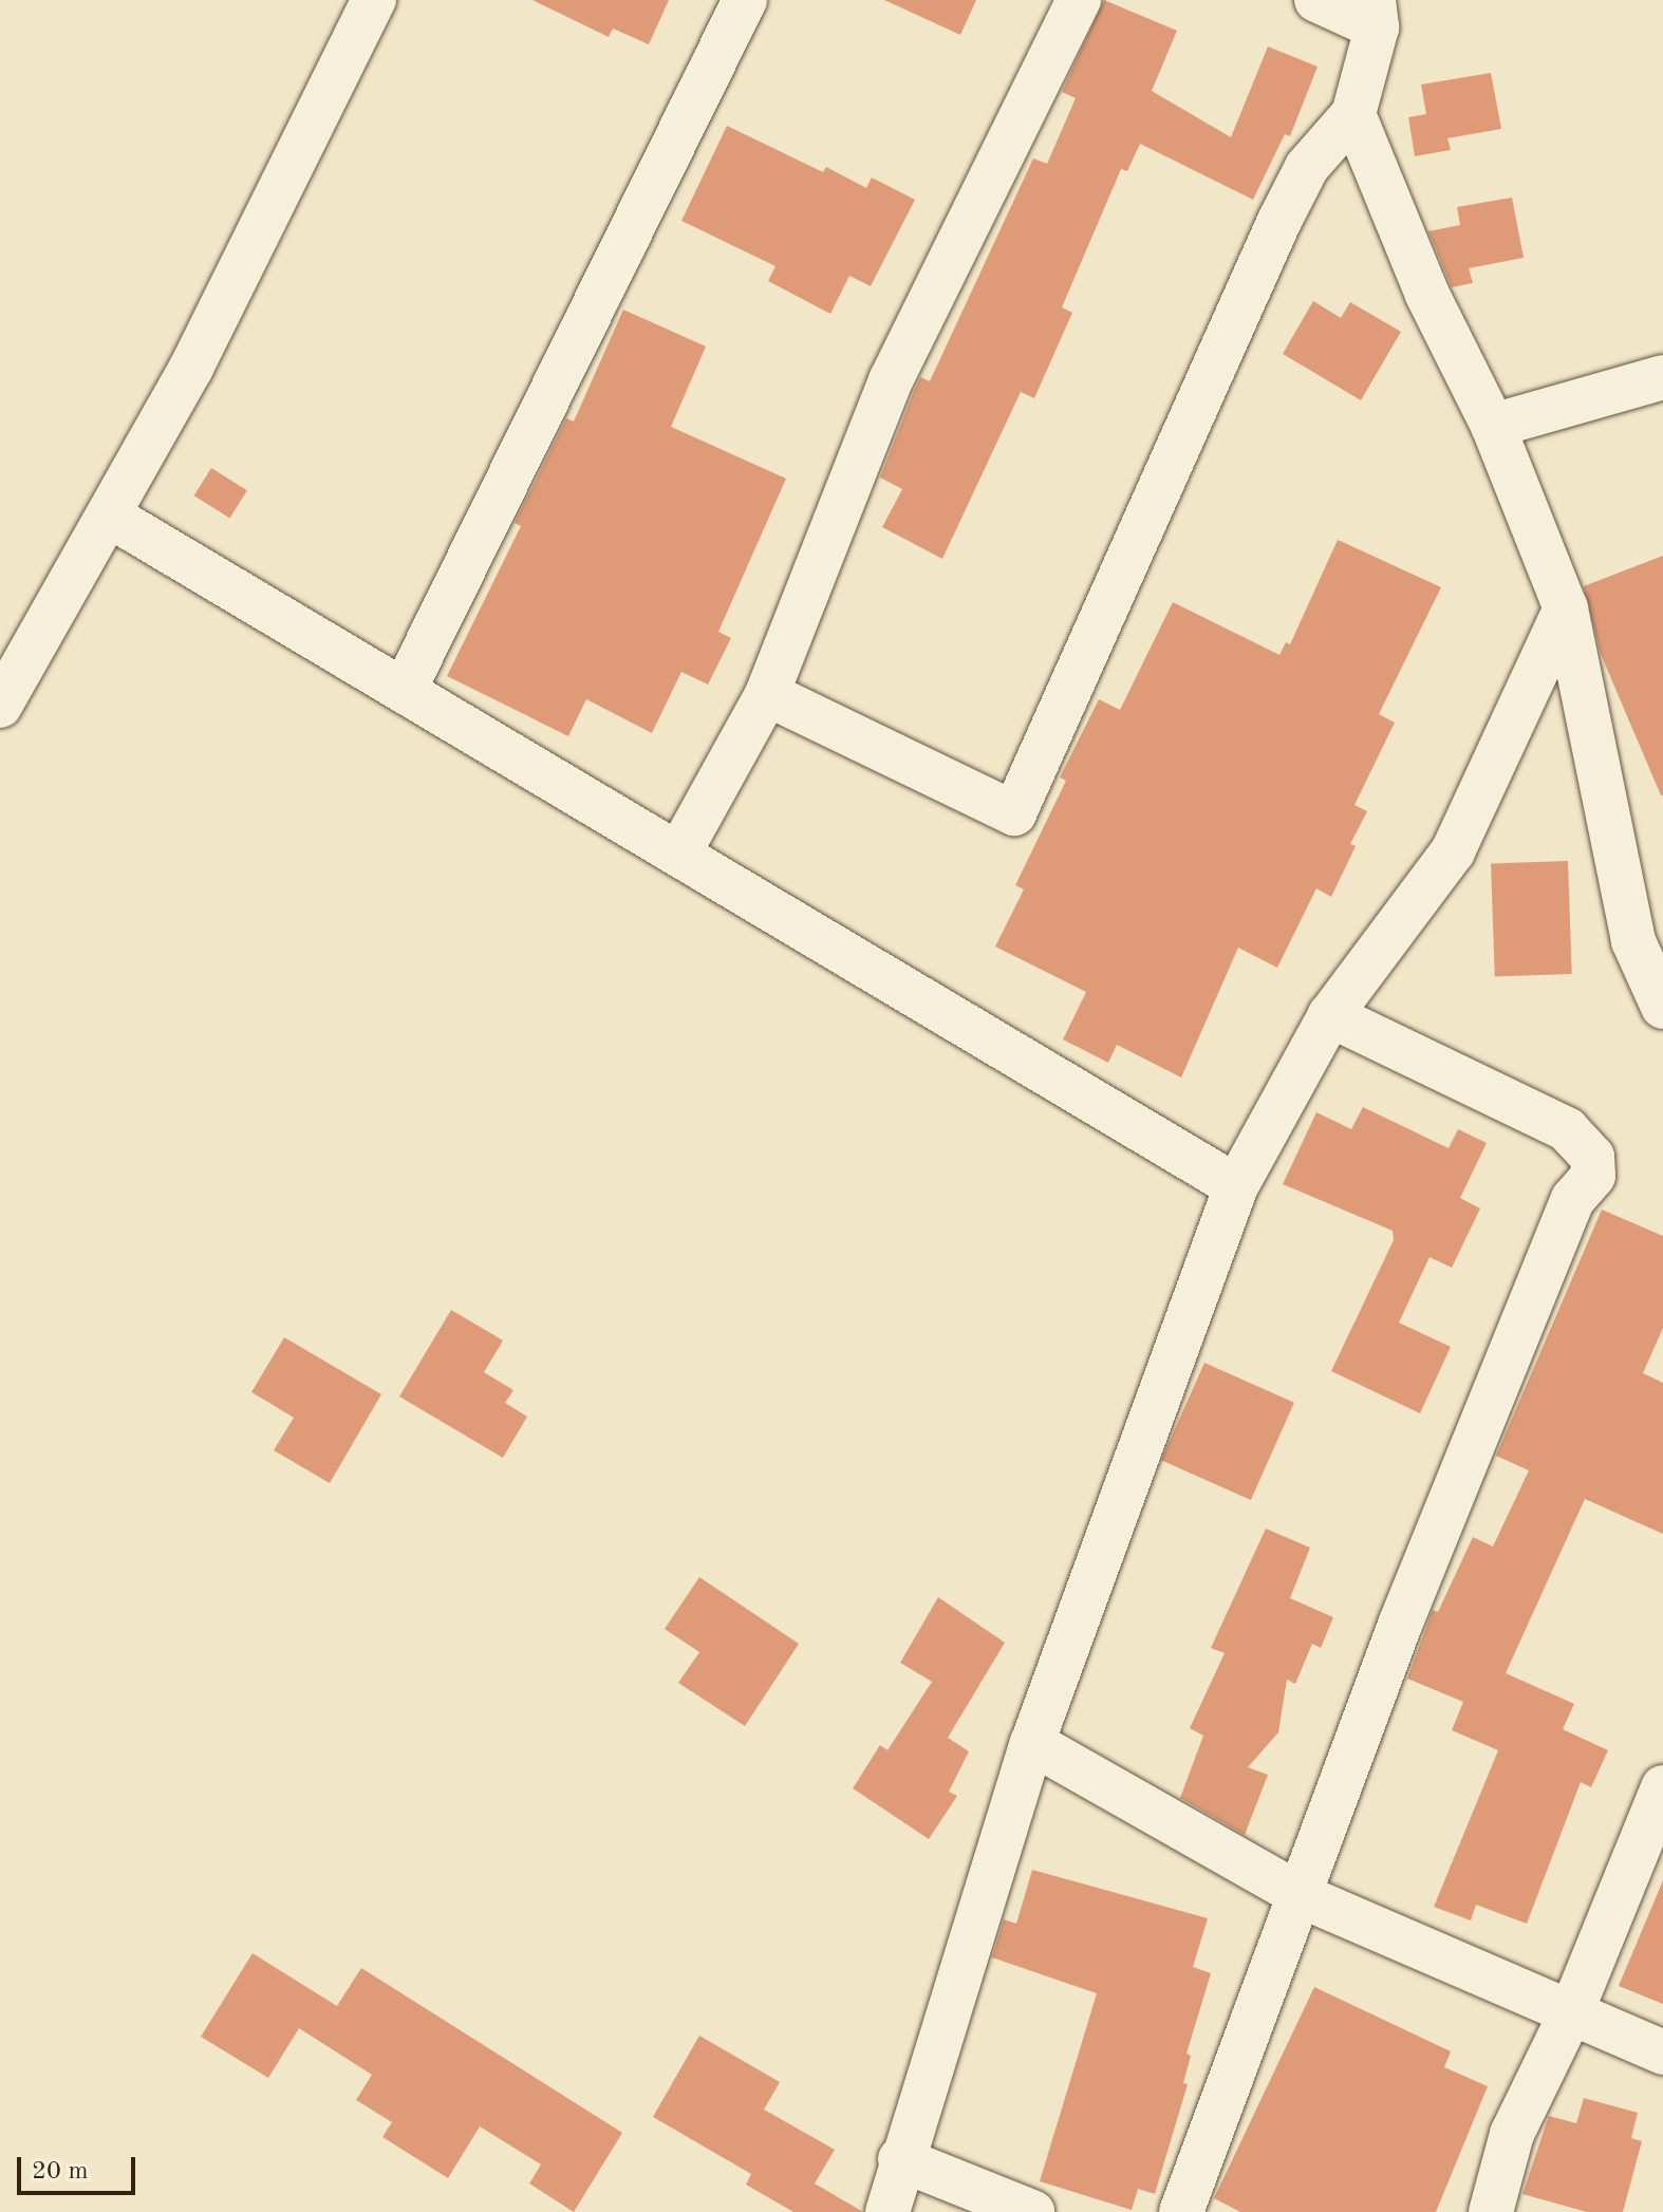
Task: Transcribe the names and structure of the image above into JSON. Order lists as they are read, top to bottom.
{
  "scale_bar": "20 m"
}
